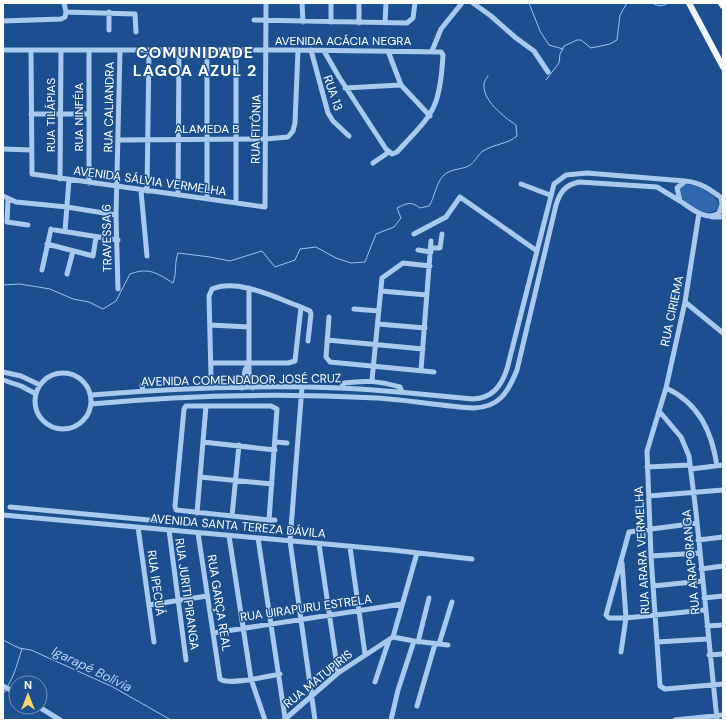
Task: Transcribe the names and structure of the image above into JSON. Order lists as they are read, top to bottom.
{
  "streets": {
    "street": [
      "AVENIDA ACÁCIA NEGRA",
      "RUA 13",
      "RUA CALIANDRA",
      "RUA TILÁPIAS",
      "RUA NINFÉIA",
      "ALAMEDA B",
      "RUA FITÔNIA",
      "AVENIDA SÁLVIA VERMELHA",
      "TRAVESSA 6",
      "RUA CIRIEMA",
      "AVENIDA COMENDADOR JOSÉ CRUZ",
      "AVENIDA SANTA TEREZA DÁVILA",
      "RUA ARARA VERMELHA",
      "RUA ARAPORANGA",
      "RUA IPECUÁ",
      "RUA JURITI PIRANGA",
      "RUA GARÇA REAL",
      "RUA UIRAPURU ESTRELA",
      "RUA MATUPIRIS"
    ]
  },
  "crossings": [
    ["AVENIDA ACÁCIA NEGRA", "RUA 13"],
    ["AVENIDA ACÁCIA NEGRA", "RUA CALIANDRA"],
    ["AVENIDA ACÁCIA NEGRA", "RUA TILÁPIAS"],
    ["AVENIDA ACÁCIA NEGRA", "RUA NINFÉIA"],
    ["AVENIDA ACÁCIA NEGRA", "ALAMEDA B"],
    ["AVENIDA ACÁCIA NEGRA", "RUA FITÔNIA"],
    ["RUA CALIANDRA", "ALAMEDA B"],
    ["RUA CALIANDRA", "AVENIDA SÁLVIA VERMELHA"],
    ["RUA CALIANDRA", "TRAVESSA 6"],
    ["RUA TILÁPIAS", "AVENIDA SÁLVIA VERMELHA"],
    ["RUA NINFÉIA", "AVENIDA SÁLVIA VERMELHA"],
    ["ALAMEDA B", "RUA FITÔNIA"],
    ["RUA FITÔNIA", "AVENIDA SÁLVIA VERMELHA"],
    ["AVENIDA SÁLVIA VERMELHA", "TRAVESSA 6"],
    ["RUA CIRIEMA", "AVENIDA COMENDADOR JOSÉ CRUZ"],
    ["RUA CIRIEMA", "RUA ARARA VERMELHA"],
    ["RUA CIRIEMA", "RUA ARAPORANGA"],
    ["AVENIDA SANTA TEREZA DÁVILA", "RUA IPECUÁ"],
    ["AVENIDA SANTA TEREZA DÁVILA", "RUA JURITI PIRANGA"],
    ["AVENIDA SANTA TEREZA DÁVILA", "RUA GARÇA REAL"],
    ["RUA ARARA VERMELHA", "RUA ARAPORANGA"],
    ["RUA GARÇA REAL", "RUA UIRAPURU ESTRELA"]
  ],
  "districts": ["COMUNIDADE LAGOA AZUL 2"],
  "water": ["Igarapé Bolívia"],
  "north": "top"
}
